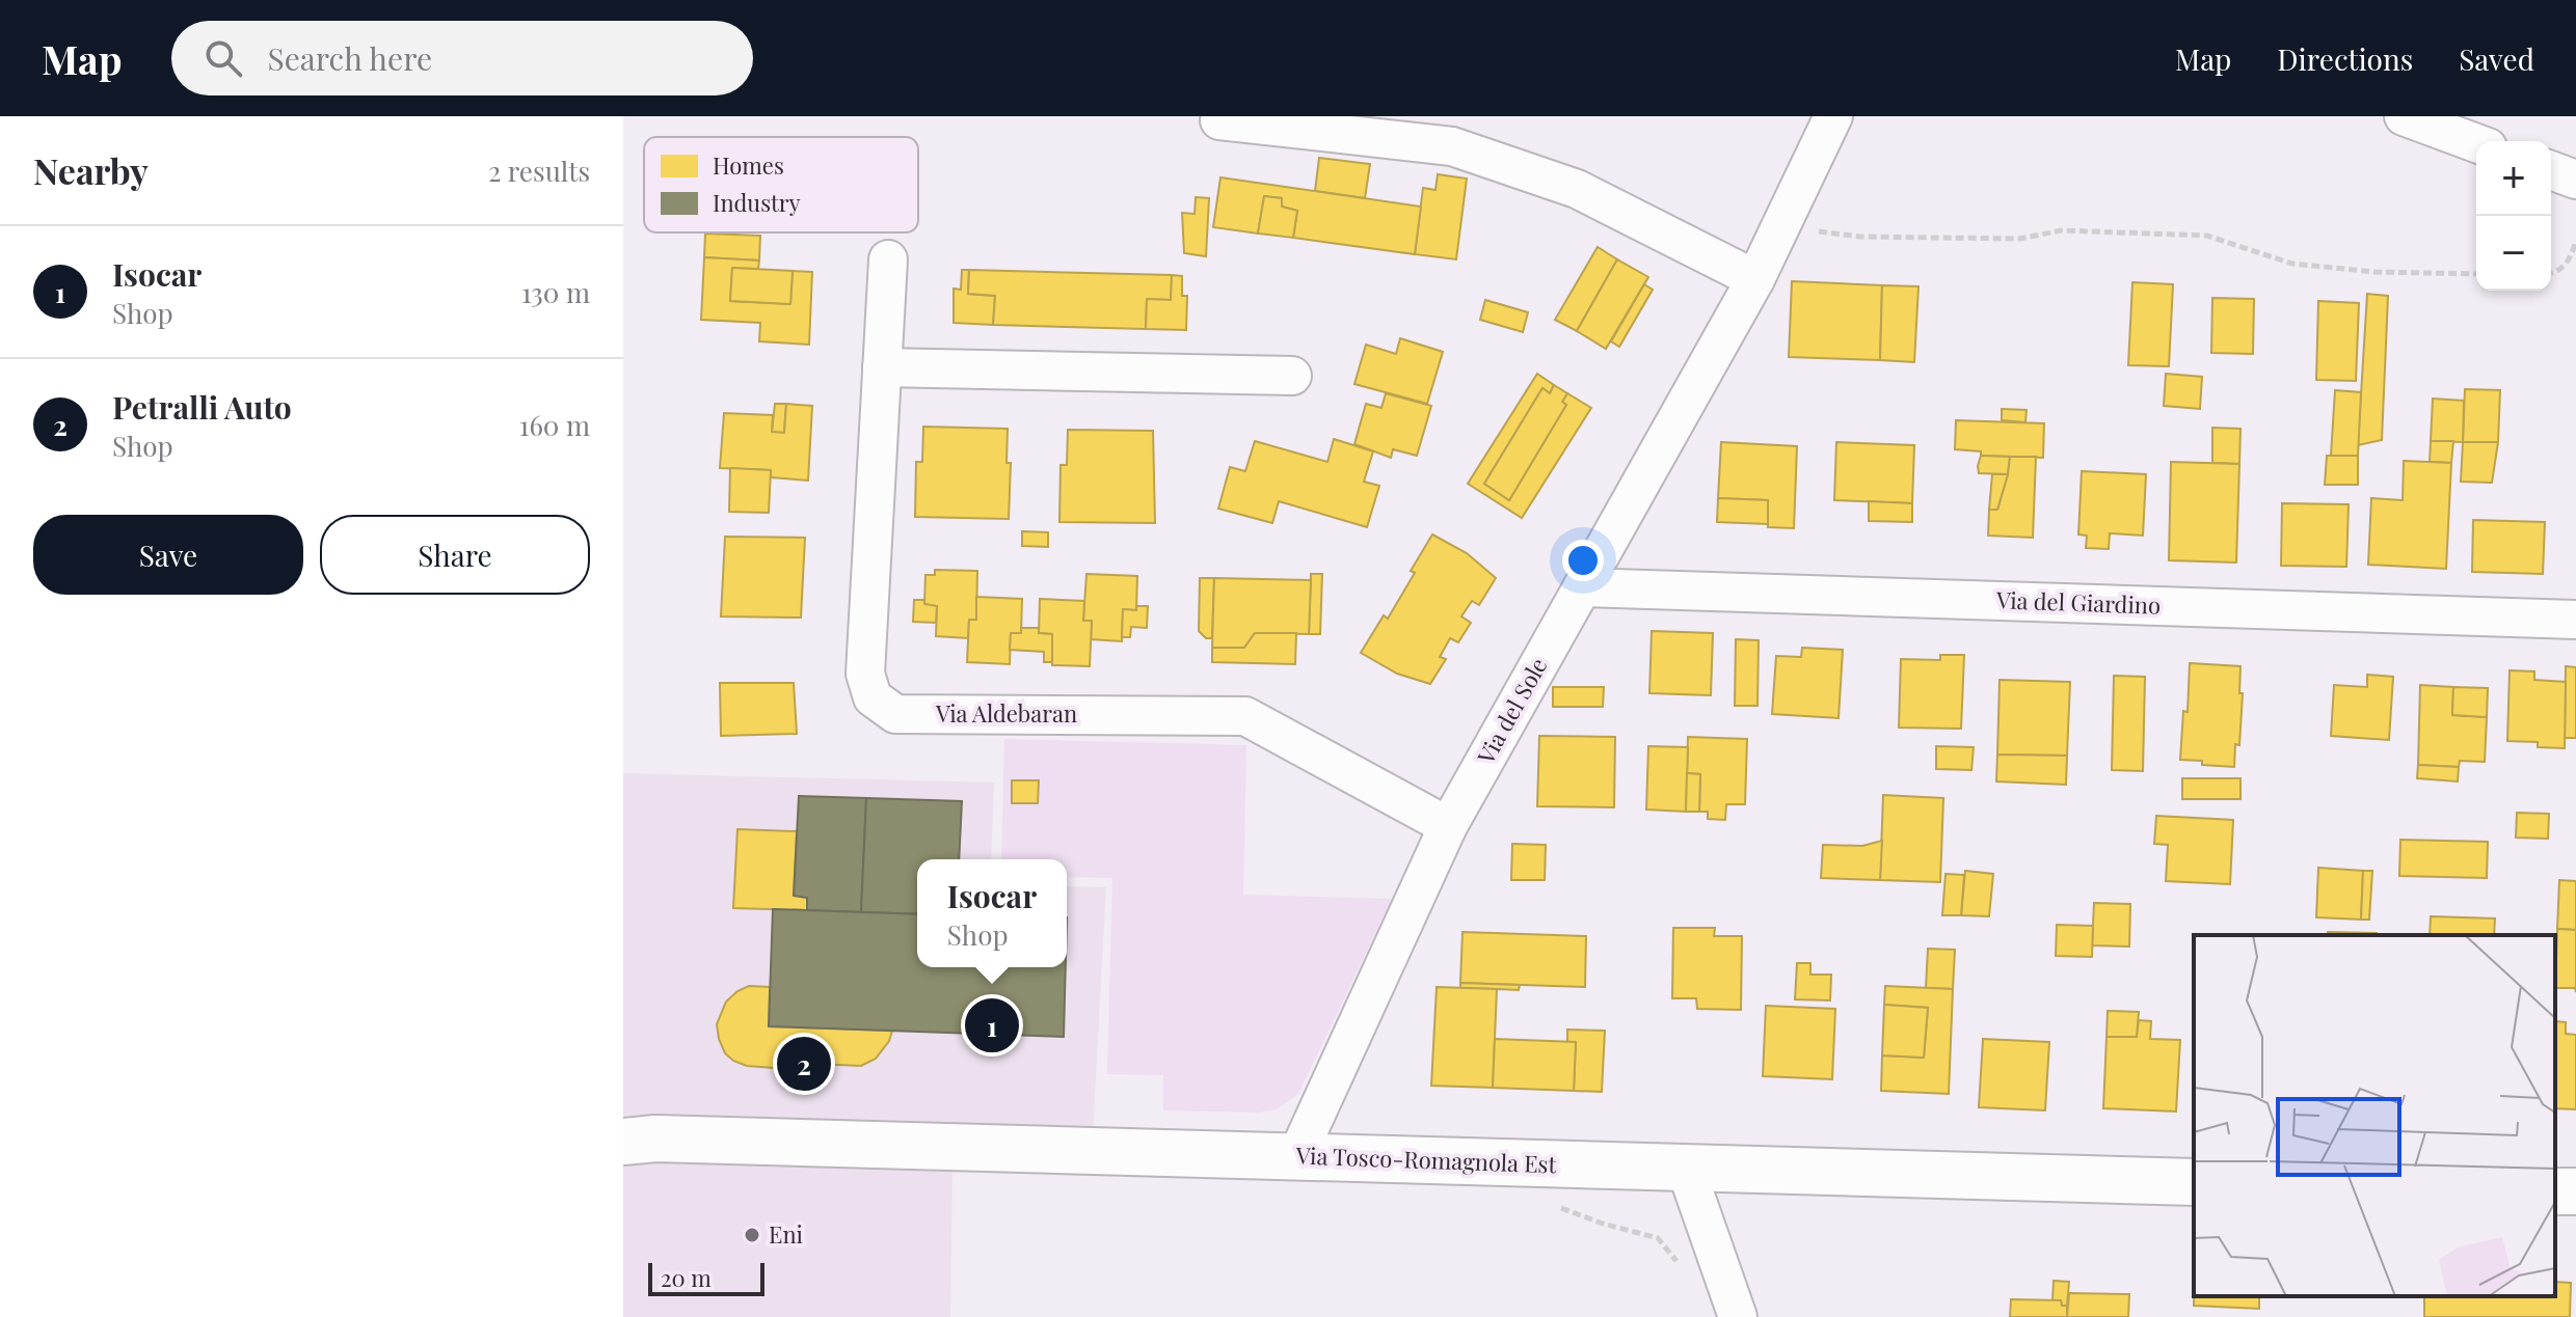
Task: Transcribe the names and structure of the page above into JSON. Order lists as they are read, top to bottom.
{
  "streets": {
    "main road": ["Via Tosco-Romagnola Est"],
    "street": ["Via del Giardino", "Via del Sole", "Via Aldebaran"]
  },
  "crossings": [
    ["Via del Giardino", "Via del Sole"],
    ["Via del Sole", "Via Aldebaran"],
    ["Via del Sole", "Via Tosco-Romagnola Est"]
  ],
  "places": ["Eni"],
  "legend": ["Homes", "Industry"],
  "scale_bar": "20 m",
  "page": {
    "header": "Map",
    "search": "Search here",
    "nav": ["Map", "Directions", "Saved"],
    "heading": ["Nearby", "2 results"],
    "map_buttons": ["+", "−"],
    "list": [
      {
        "mark": "1",
        "name": "Isocar",
        "note": "Shop",
        "value": "130 m"
      },
      {
        "mark": "2",
        "name": "Petralli Auto",
        "note": "Shop",
        "value": "160 m"
      }
    ],
    "buttons": ["Save", "Share"],
    "popup": ["Isocar", "Shop"],
    "pins": ["1", "2"],
    "scale": "20 m"
  }
}
